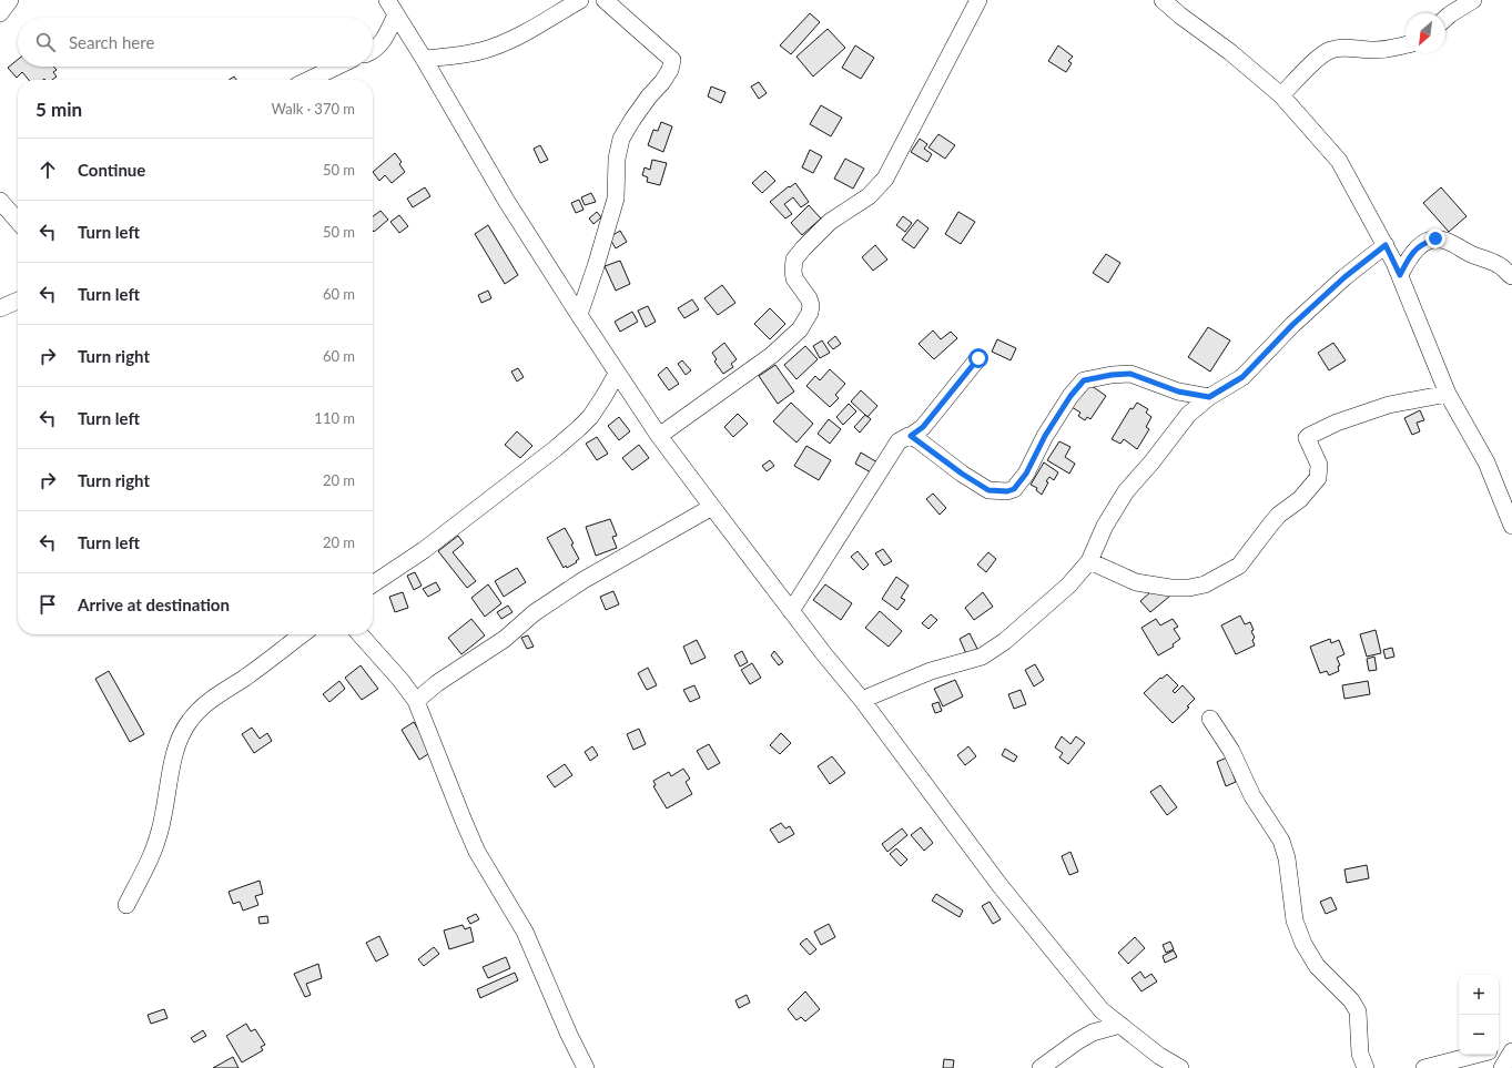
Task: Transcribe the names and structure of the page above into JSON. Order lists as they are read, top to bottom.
{
  "north": "bottom left",
  "page": {
    "search": "Search here",
    "heading": ["5 min", "Walk · 370 m"],
    "list": [
      ["Continue", "50 m"],
      ["Turn left", "50 m"],
      ["Turn left", "60 m"],
      ["Turn right", "60 m"],
      ["Turn left", "110 m"],
      ["Turn right", "20 m"],
      ["Turn left", "20 m"],
      "Arrive at destination"
    ],
    "map_buttons": ["+", "−"]
  }
}
